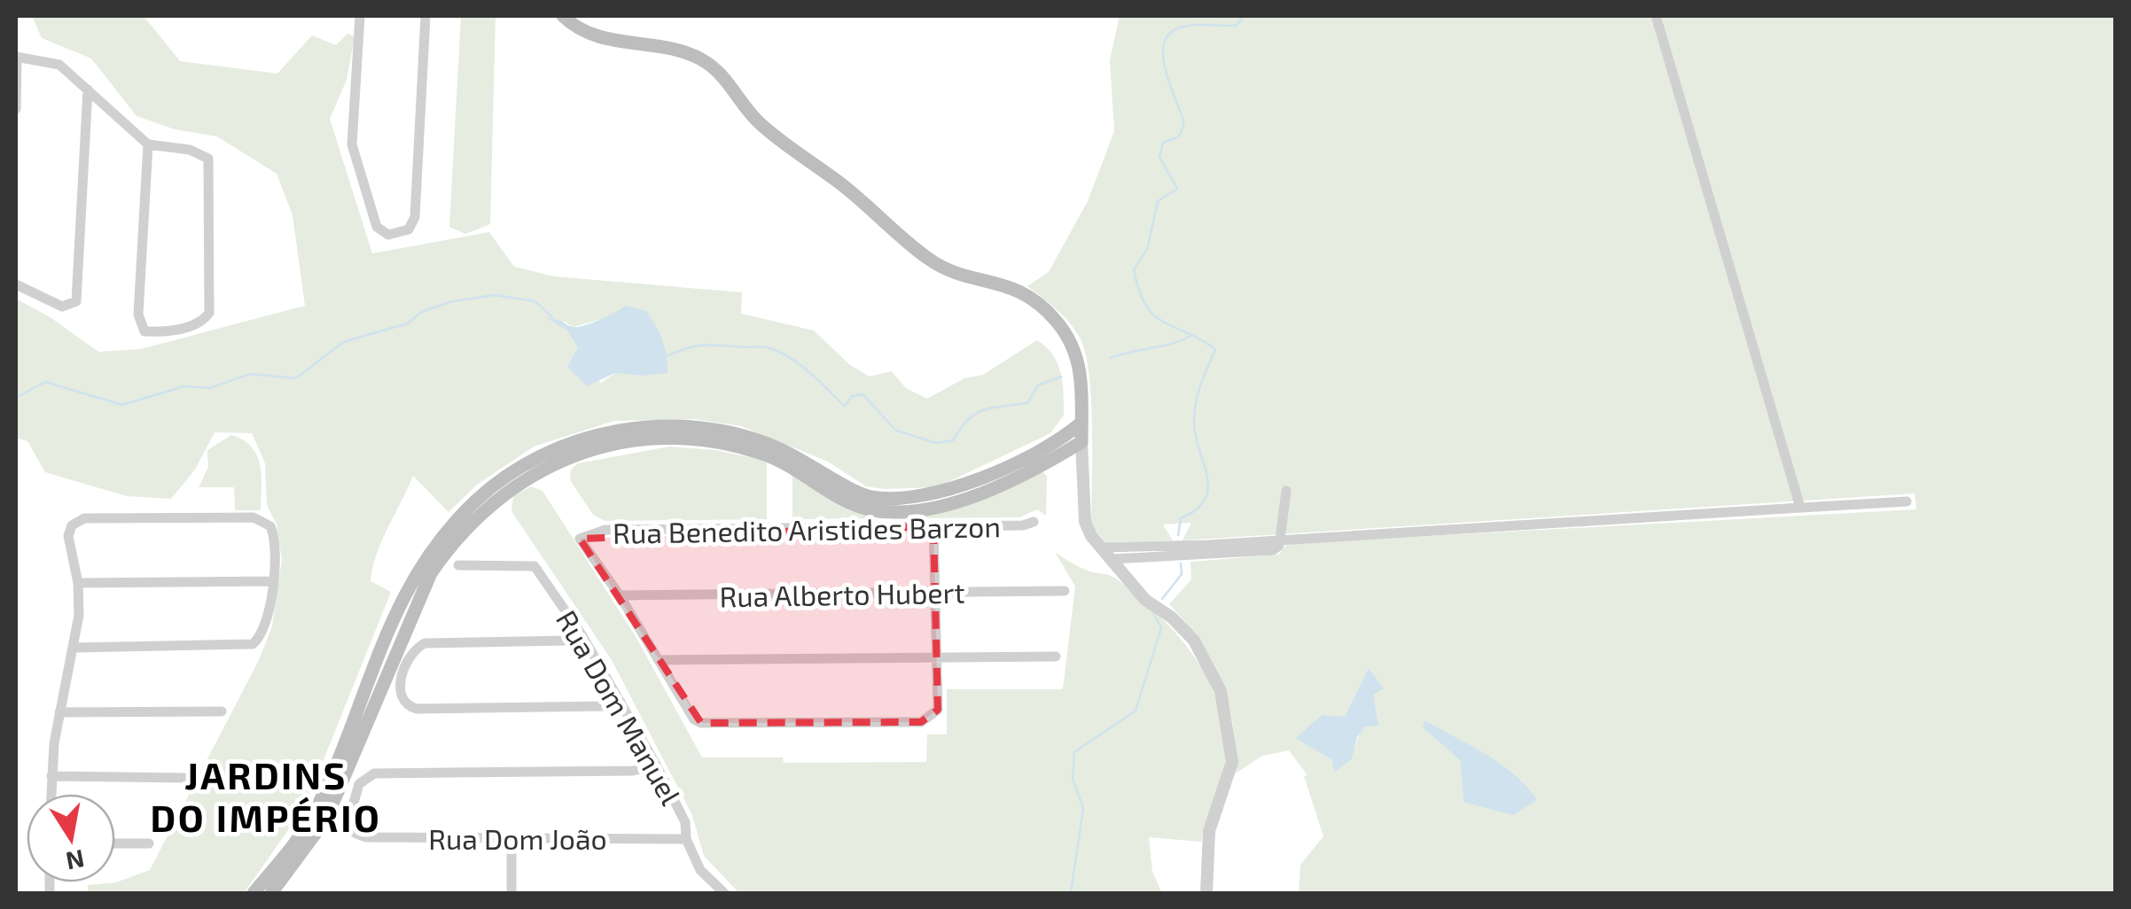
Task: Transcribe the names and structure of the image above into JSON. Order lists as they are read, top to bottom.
{
  "streets": {
    "street": [
      "Rua Benedito Aristides Barzon",
      "Rua Alberto Hubert",
      "Rua Dom Manuel",
      "Rua Dom João"
    ]
  },
  "crossings": [
    ["Rua Benedito Aristides Barzon", "Rua Alberto Hubert"],
    ["Rua Dom Manuel", "Rua Dom João"]
  ],
  "districts": ["JARDINS DO IMPÉRIO"],
  "north": "bottom"
}
